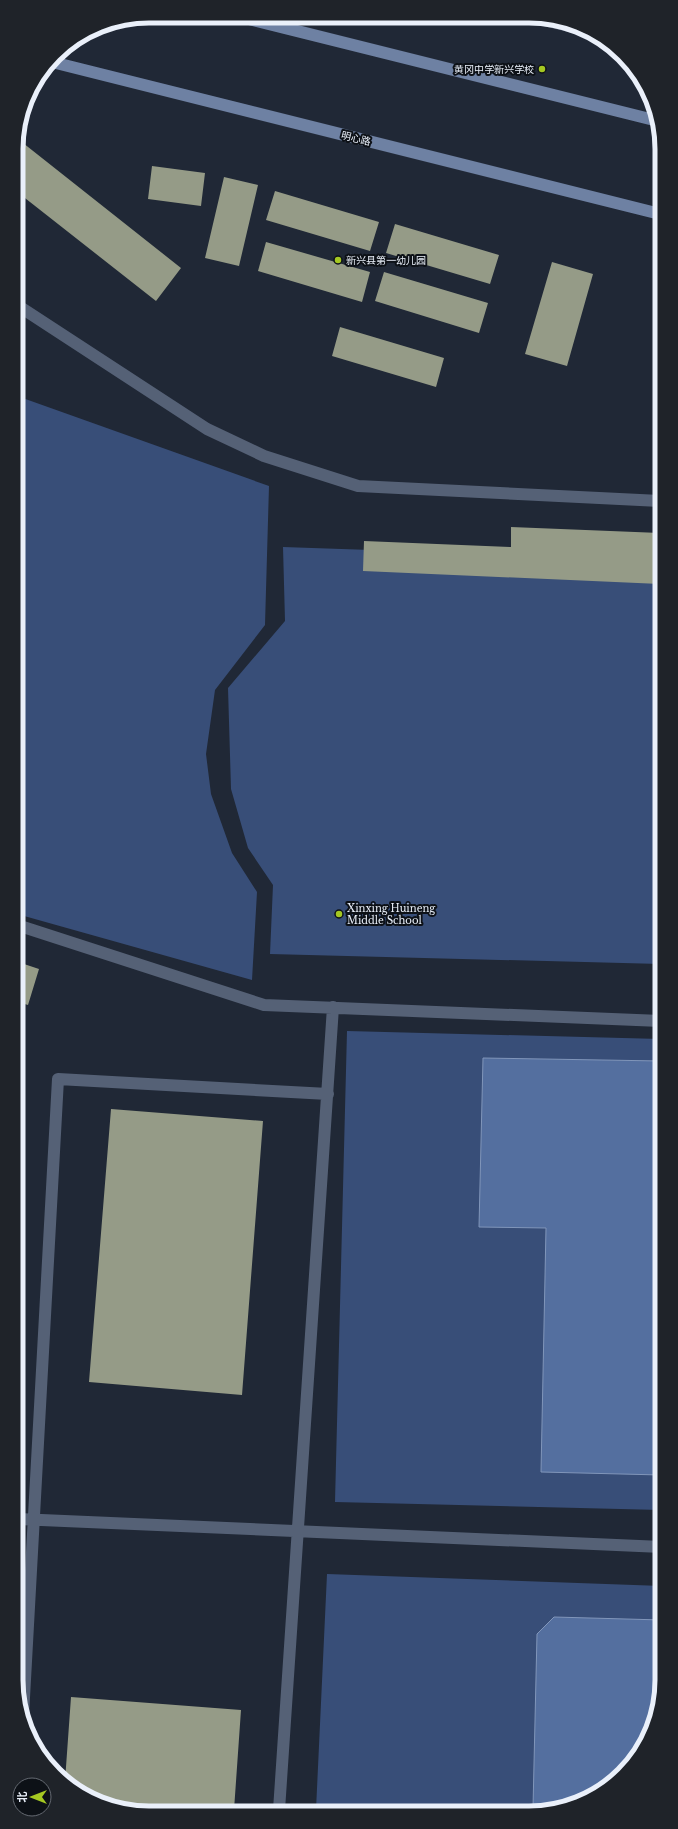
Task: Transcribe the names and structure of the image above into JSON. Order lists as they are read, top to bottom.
{
  "streets": {
    "street": ["明心路"]
  },
  "places": ["黄冈中学新兴学校", "新兴县第一幼儿园", "Xinxing Huineng Middle School"],
  "north": "left"
}
